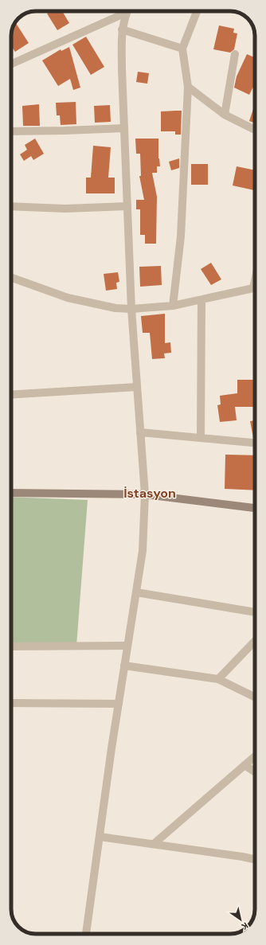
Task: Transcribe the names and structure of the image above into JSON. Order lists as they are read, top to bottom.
{
  "districts": ["İstasyon"],
  "north": "bottom right"
}
